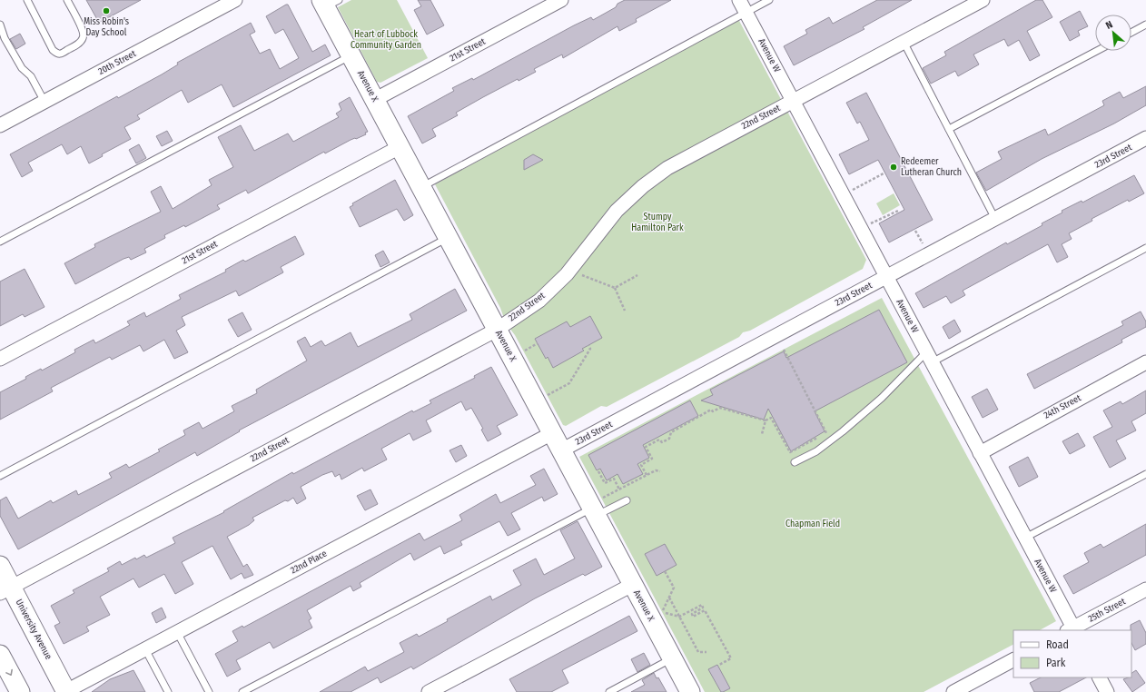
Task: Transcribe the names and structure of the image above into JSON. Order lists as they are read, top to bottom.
{
  "streets": {
    "street": [
      "21st Street",
      "Avenue W",
      "20th Street",
      "Avenue X",
      "22nd Street",
      "23rd Street",
      "24th Street",
      "22nd Place",
      "25th Street",
      "University Avenue"
    ]
  },
  "crossings": [
    ["21st Street", "Avenue X"],
    ["Avenue W", "22nd Street"],
    ["Avenue W", "23rd Street"],
    ["Avenue W", "24th Street"],
    ["Avenue W", "25th Street"],
    ["Avenue X", "22nd Street"],
    ["Avenue X", "23rd Street"],
    ["Avenue X", "22nd Place"],
    ["22nd Street", "University Avenue"],
    ["22nd Place", "University Avenue"]
  ],
  "parks": ["Heart of Lubbock Community Garden", "Stumpy Hamilton Park", "Chapman Field"],
  "places": ["Miss Robin's Day School", "Redeemer Lutheran Church"],
  "legend": ["Road", "Park"],
  "north": "top left"
}
